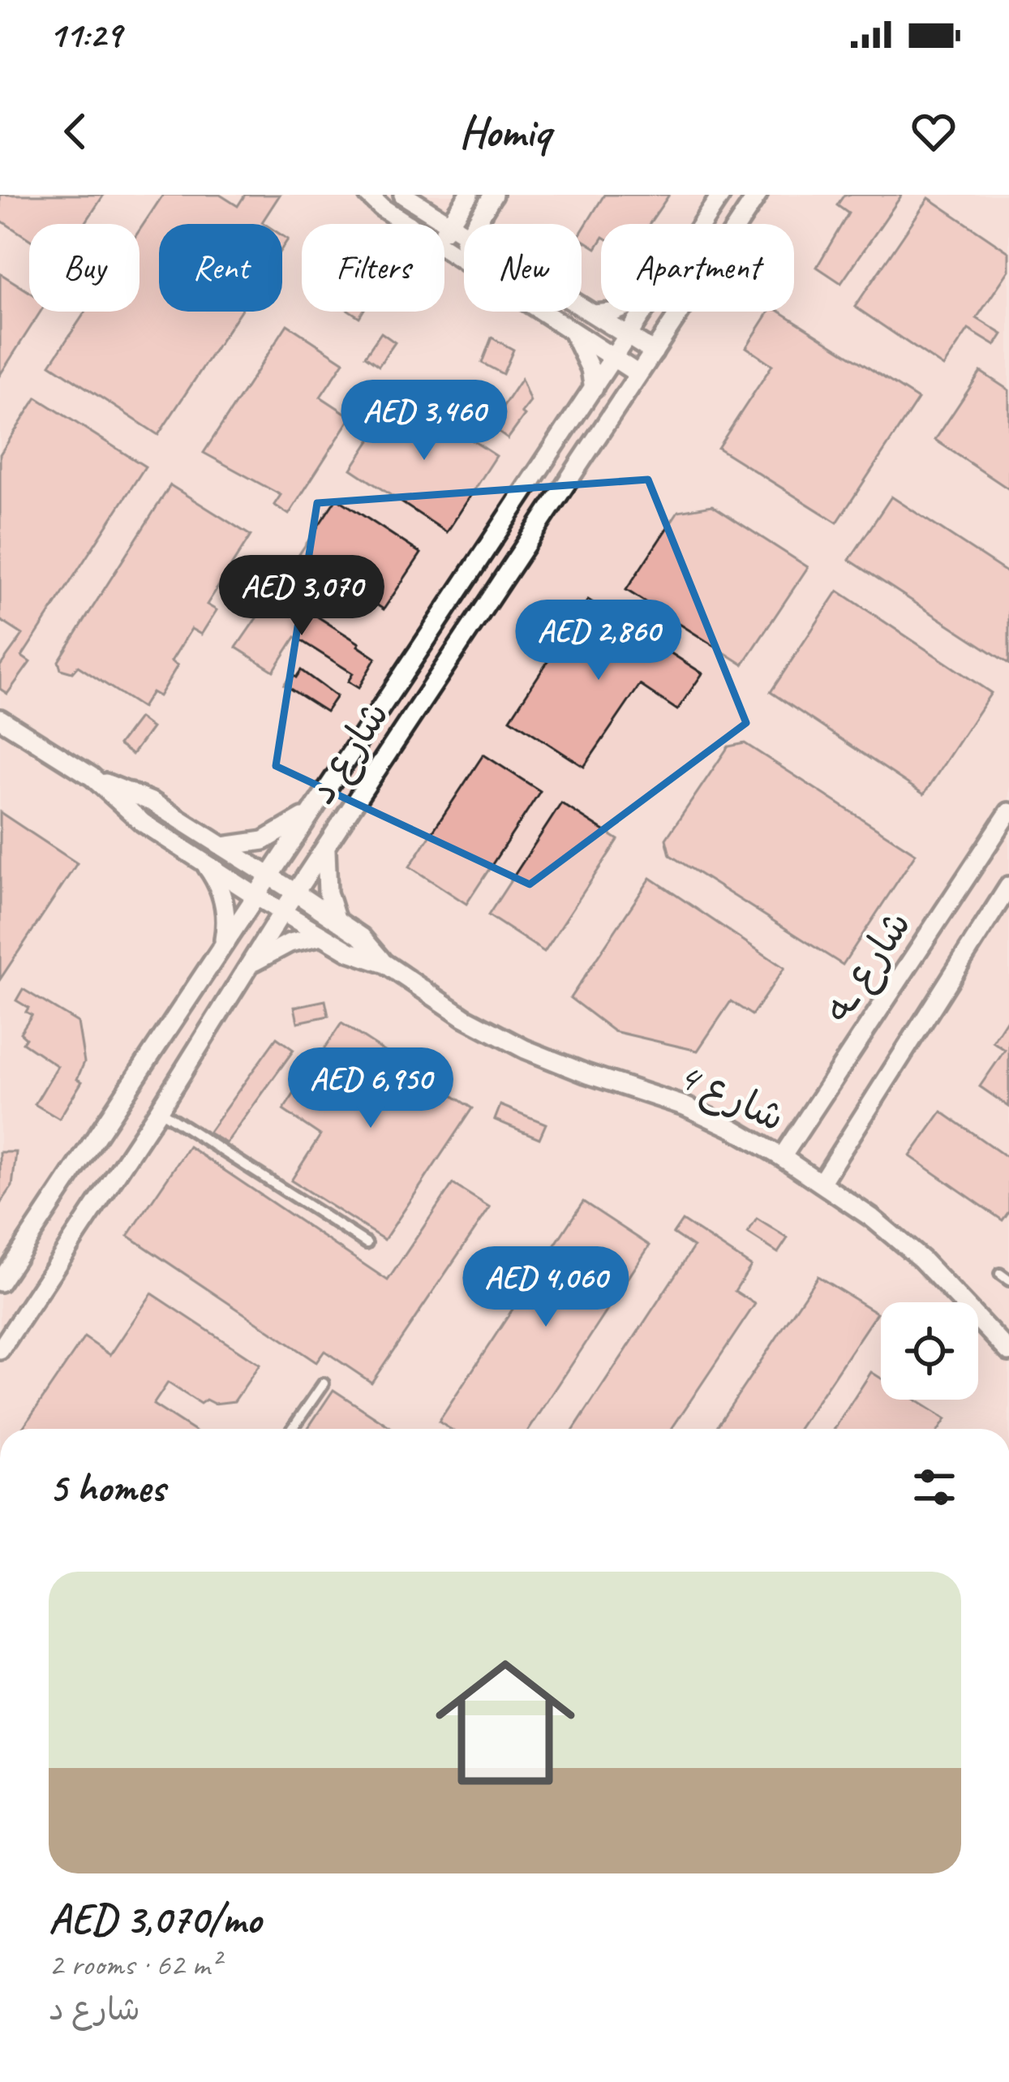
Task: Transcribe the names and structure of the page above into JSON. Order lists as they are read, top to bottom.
{
  "streets": {
    "street": ["شارع د", "شارع ـه", "شارع 4"]
  },
  "crossings": [
    ["شارع د", "شارع 4"],
    ["شارع ـه", "شارع 4"]
  ],
  "page": {
    "status": "11:29",
    "header": "Homiq",
    "chip": [
      "Buy",
      "Rent",
      "Filters",
      "New",
      "Apartment"
    ],
    "price": [
      "AED 3,460",
      "AED 3,070",
      "AED 2,860",
      "AED 6,950",
      "AED 4,060"
    ],
    "heading": "5 homes",
    "list": [
      {
        "name": "AED 3,070/mo",
        "note": "2 rooms · 62 m² · شارع د"
      }
    ]
  }
}
